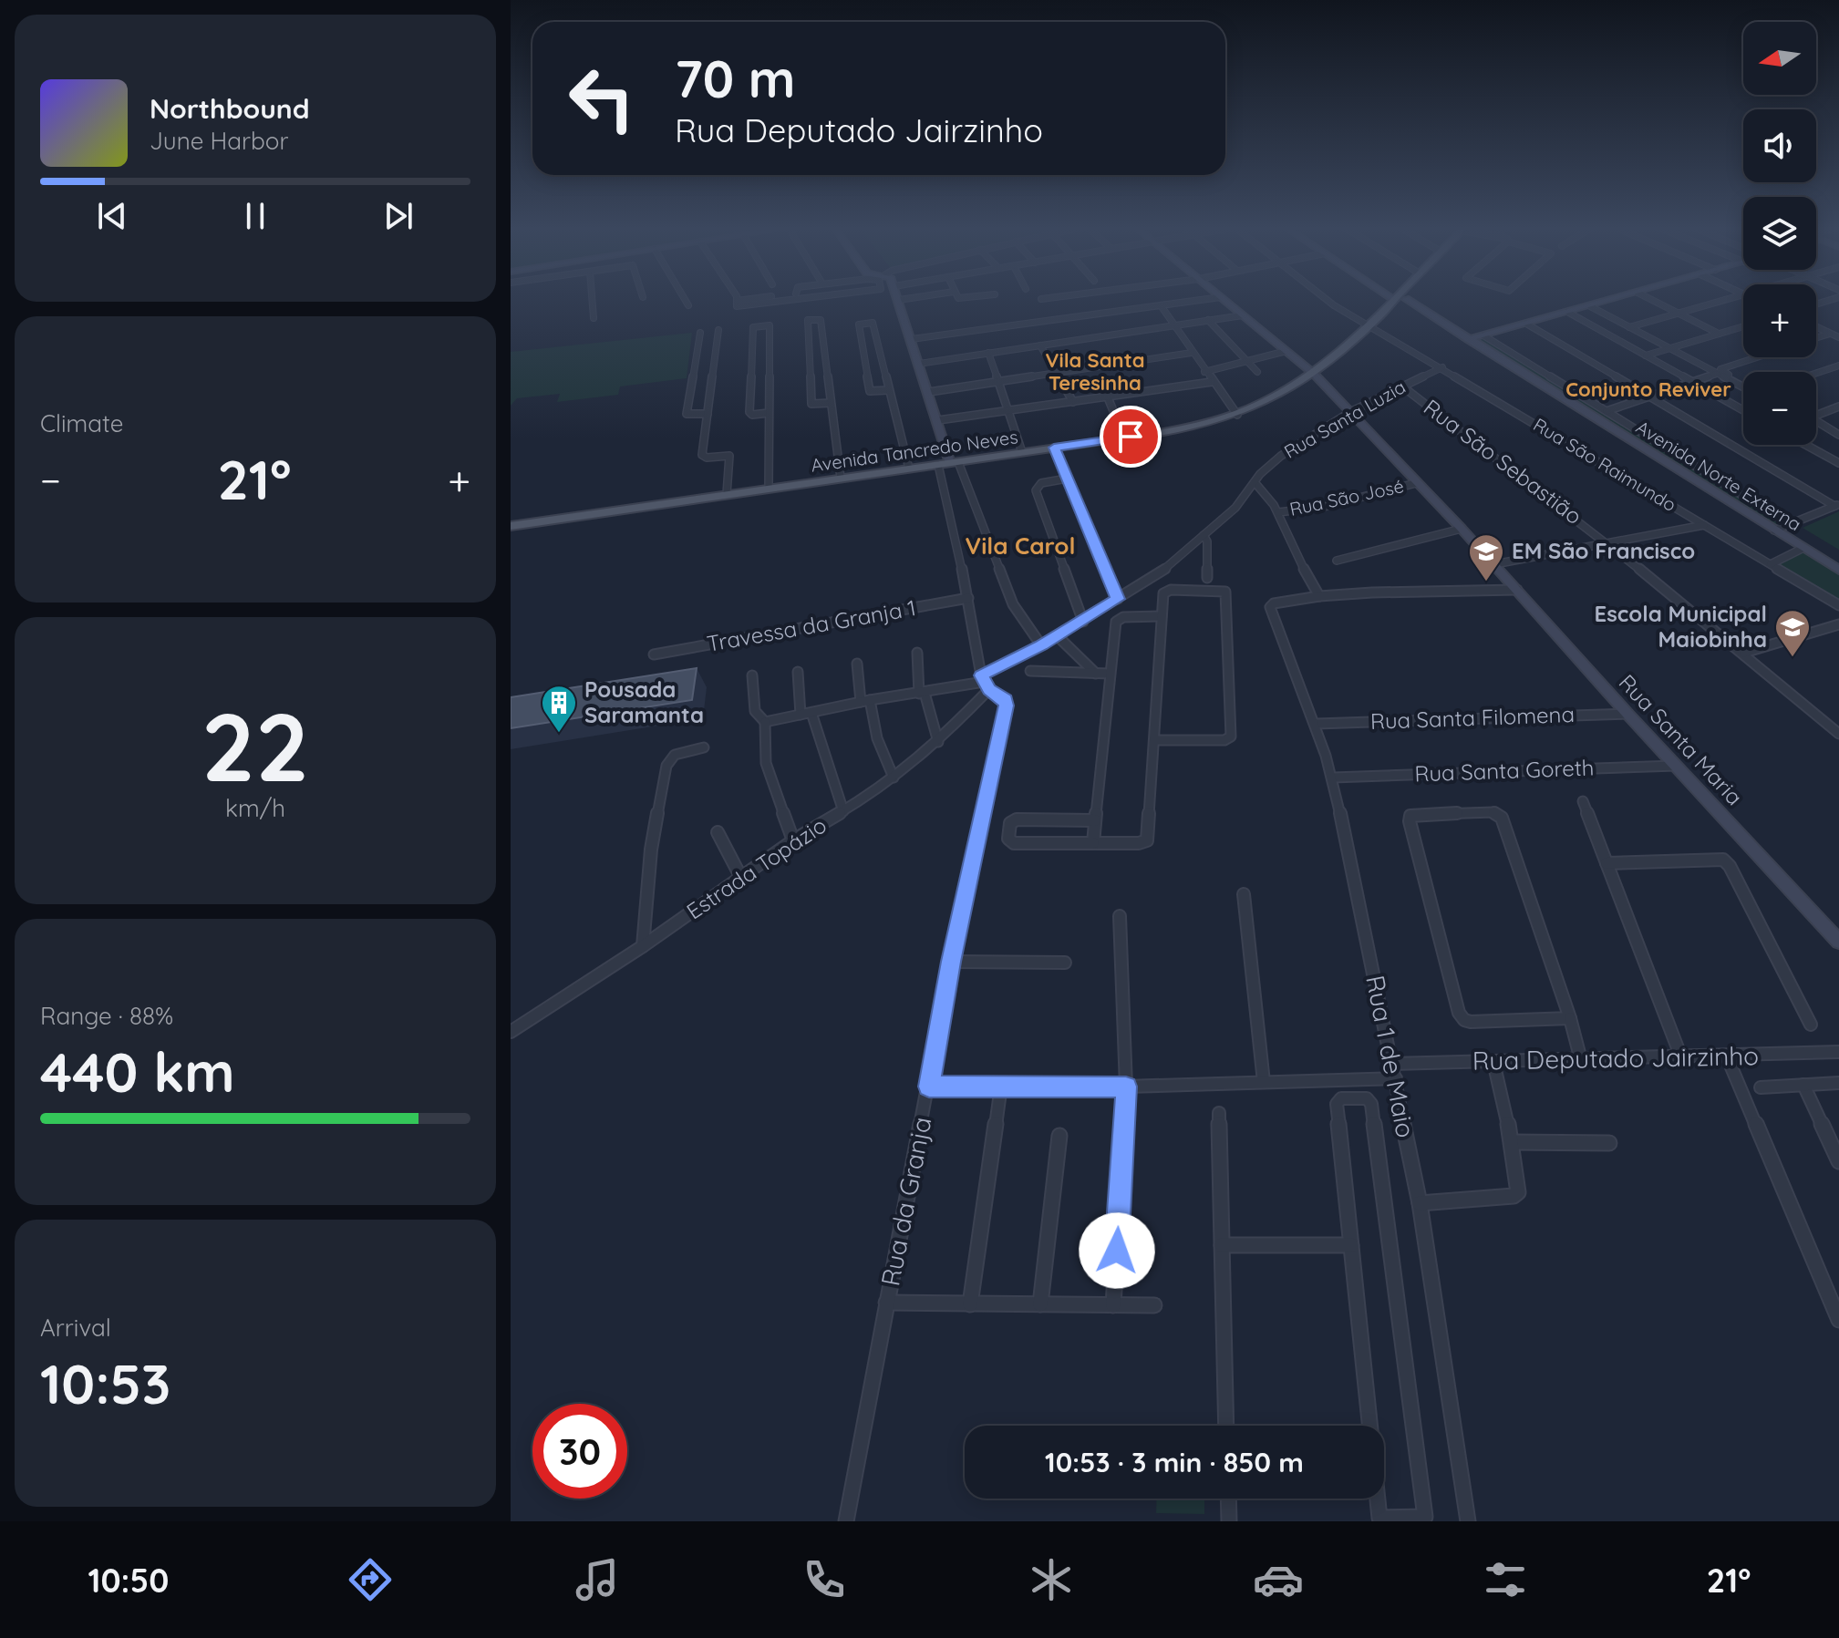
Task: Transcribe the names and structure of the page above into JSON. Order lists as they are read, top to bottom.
{
  "streets": {
    "main road": ["Avenida Tancredo Neves"],
    "street": [
      "Rua Santa Luzia",
      "Rua São Sebastião",
      "Rua São Raimundo",
      "Avenida Norte Externa",
      "Rua São José",
      "Travessa da Granja 1",
      "Rua Santa Filomena",
      "Rua Santa Maria",
      "Rua Santa Goreth",
      "Estrada Topázio",
      "Rua 1 de Maio",
      "Rua Deputado Jairzinho",
      "Rua da Granja"
    ]
  },
  "crossings": [
    ["Rua Santa Luzia", "Rua São Sebastião"],
    ["Rua Santa Luzia", "Rua São Raimundo"],
    ["Rua Santa Luzia", "Rua Santa Maria"],
    ["Rua Santa Luzia", "Estrada Topázio"],
    ["Rua Santa Luzia", "Rua da Granja"],
    ["Avenida Tancredo Neves", "Rua São Raimundo"],
    ["Avenida Tancredo Neves", "Avenida Norte Externa"],
    ["Avenida Tancredo Neves", "Rua Santa Maria"],
    ["Avenida Tancredo Neves", "Rua da Granja"],
    ["Rua São José", "Rua Santa Maria"],
    ["Travessa da Granja 1", "Rua da Granja"],
    ["Rua Santa Filomena", "Rua Santa Maria"],
    ["Rua Santa Filomena", "Rua 1 de Maio"],
    ["Rua Santa Maria", "Rua Santa Goreth"],
    ["Rua Santa Goreth", "Rua 1 de Maio"],
    ["Estrada Topázio", "Rua da Granja"],
    ["Rua 1 de Maio", "Rua Deputado Jairzinho"]
  ],
  "districts": ["Vila Santa Teresinha", "Conjunto Reviver", "Vila Carol"],
  "places": {
    "school or university": ["EM São Francisco", "Escola Municipal Maiobinha"],
    "building": ["Pousada Saramanta"]
  },
  "north": "left",
  "page": {
    "map_buttons": ["+", "−"],
    "turn": ["70 m", "Rua Deputado Jairzinho"],
    "song": ["Northbound", "June Harbor"],
    "tile": [
      "Climate",
      ["22", "km/h"],
      ["Range · 88%", "440 km"],
      ["Arrival", "10:53"]
    ],
    "heat": ["−", "21°", "+"],
    "limit": "30",
    "trip": "10:53 · 3 min · 850 m",
    "tabs": ["10:50", "21°"]
  }
}
